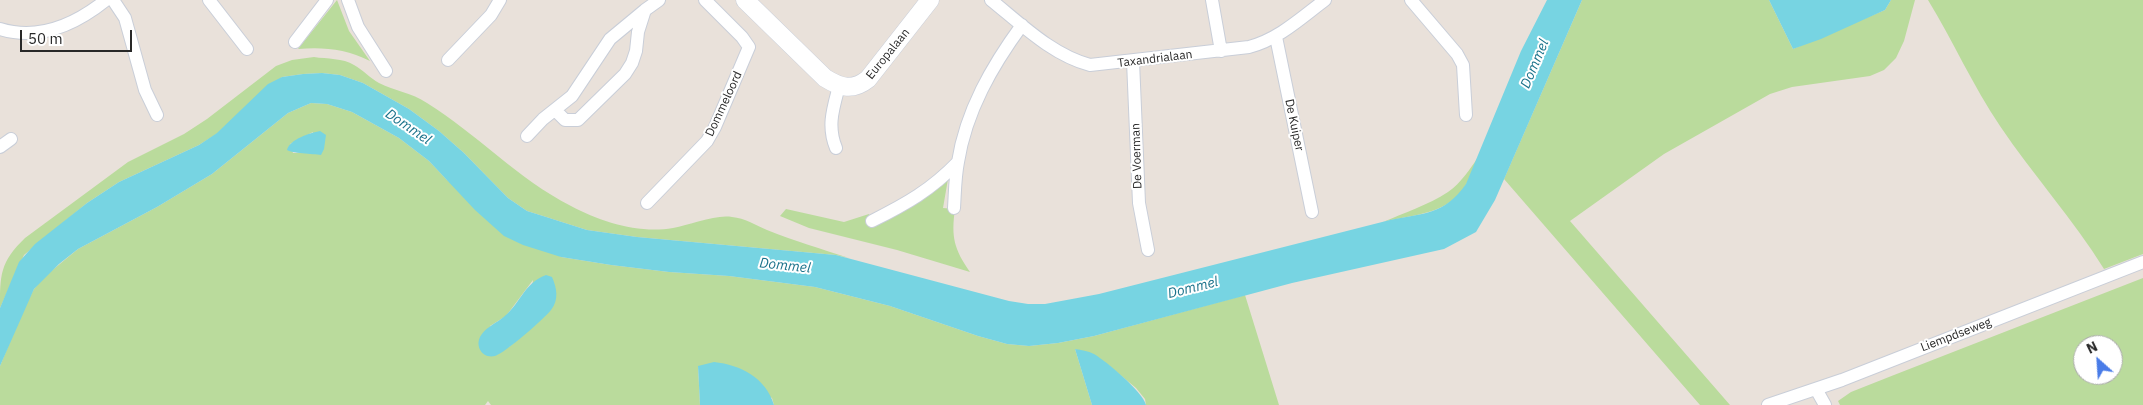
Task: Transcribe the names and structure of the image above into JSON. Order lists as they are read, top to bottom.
{
  "streets": {
    "street": [
      "Europalaan",
      "Taxandrialaan",
      "Dommeloord",
      "De Kuiper",
      "De Voerman",
      "Liempdseweg"
    ]
  },
  "crossings": [
    ["Taxandrialaan", "De Kuiper"],
    ["Taxandrialaan", "De Voerman"]
  ],
  "water": ["Dommel"],
  "scale_bar": "50 m",
  "north": "top left"
}
